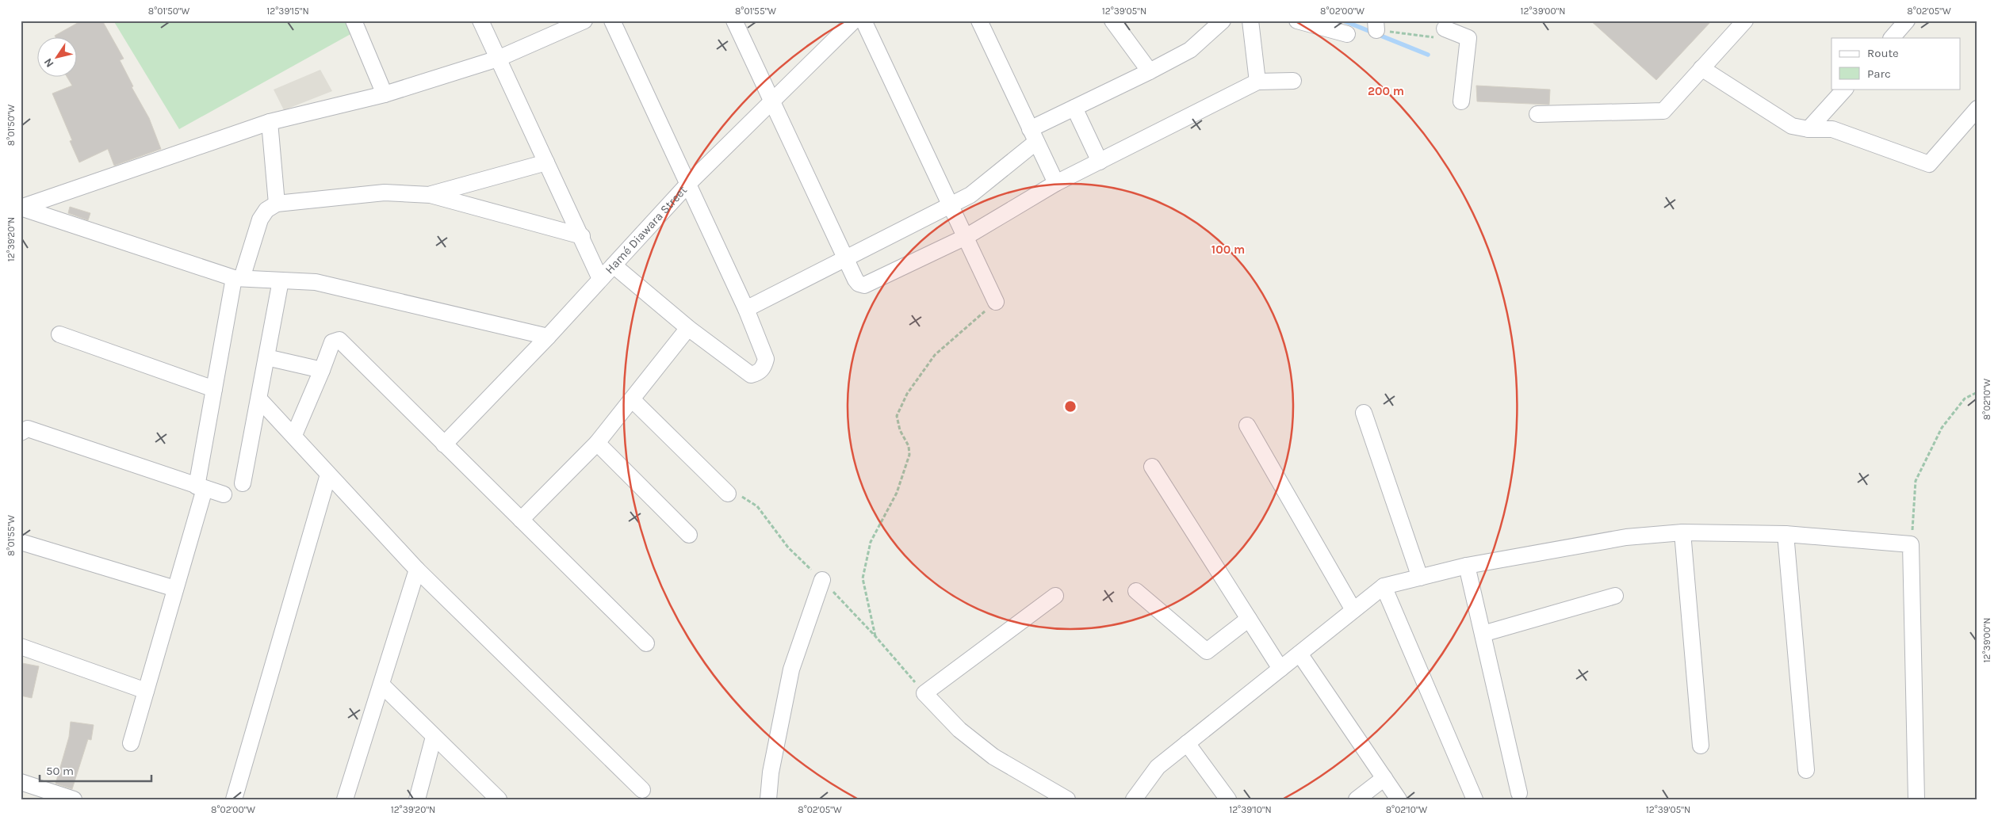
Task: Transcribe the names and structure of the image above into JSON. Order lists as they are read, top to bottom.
{
  "streets": {
    "street": ["Hamé Diawara Street"]
  },
  "legend": ["Route", "Parc"],
  "scale_bar": "50 m",
  "north": "bottom left",
  "coordinates": [
    "8°01'50\"W",
    "12°39'15\"N",
    "8°01'55\"W",
    "12°39'05\"N",
    "8°02'00\"W",
    "12°39'00\"N",
    "8°02'05\"W",
    "12°39'20\"N",
    "8°02'10\"W",
    "12°39'10\"N"
  ],
  "rings": ["200 m", "100 m"]
}
